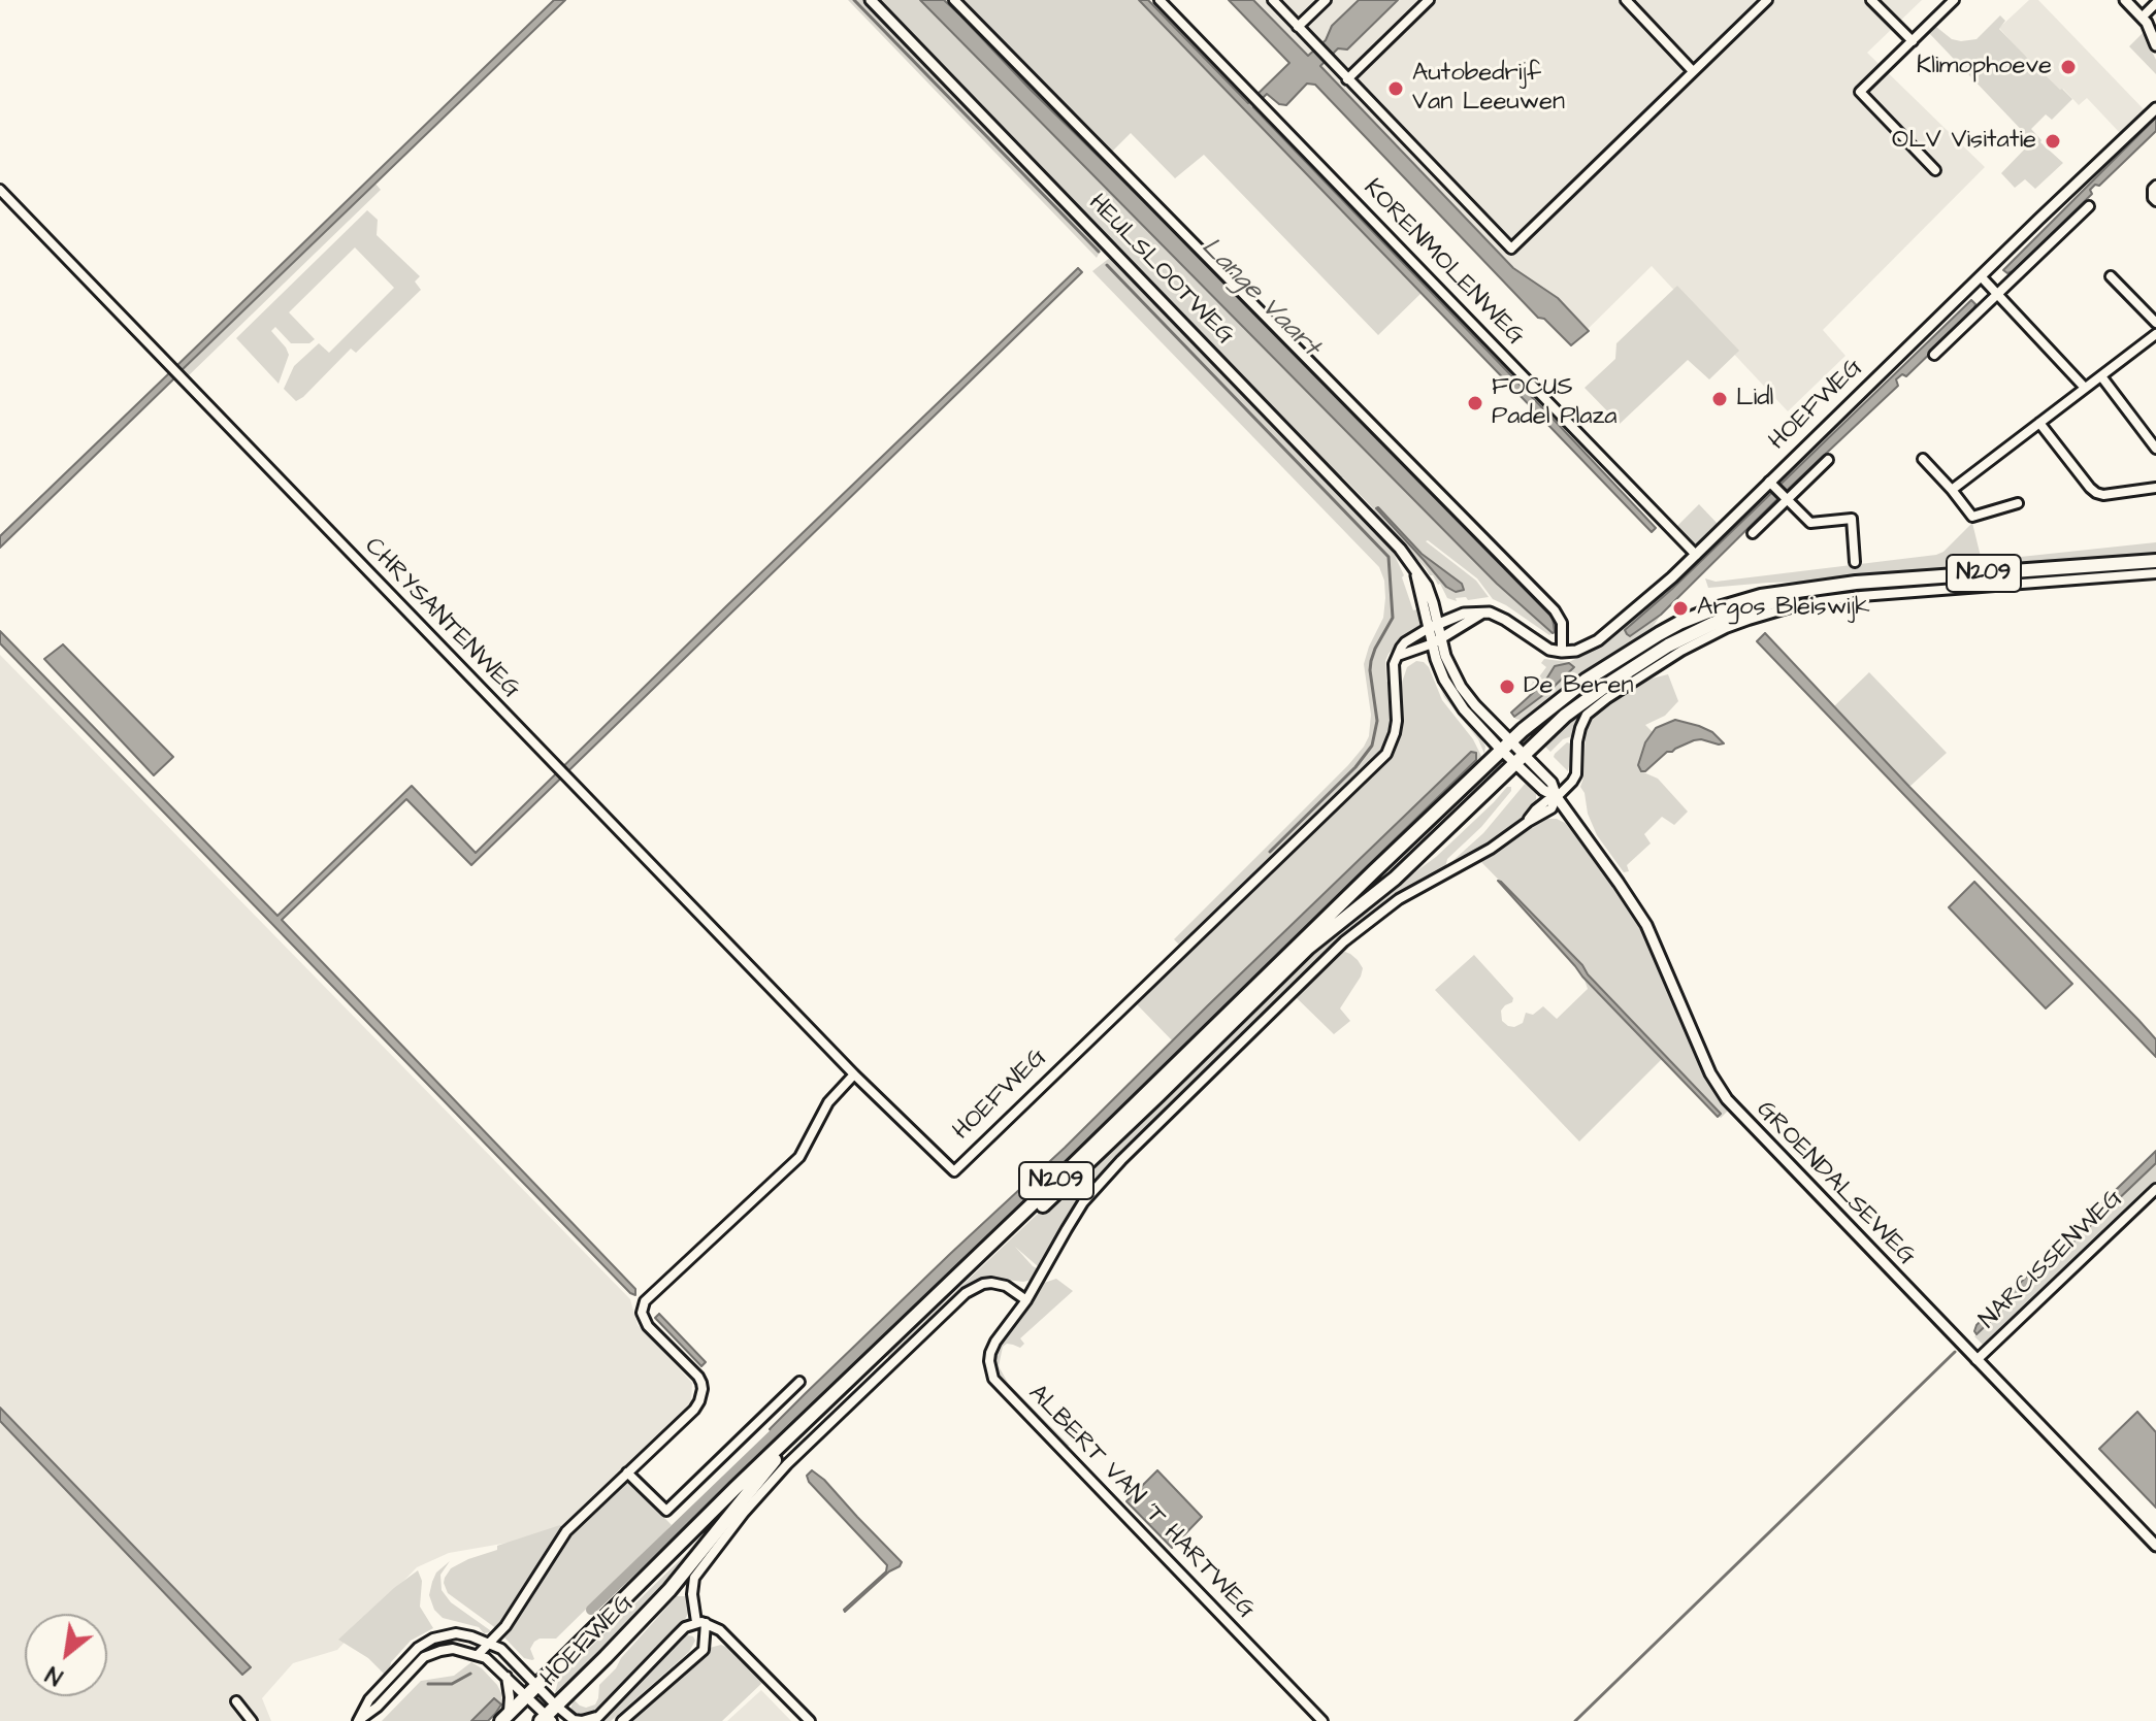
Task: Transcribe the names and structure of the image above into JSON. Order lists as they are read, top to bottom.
{
  "streets": {
    "main road": ["HOEFWEG", "N209"],
    "street": [
      "KORENMOLENWEG",
      "HEULSLOOTWEG",
      "CHRYSANTENWEG",
      "GROENDALSEWEG",
      "NARCISSENWEG",
      "ALBERT VAN 'T HARTWEG"
    ]
  },
  "crossings": [
    ["KORENMOLENWEG", "HOEFWEG"],
    ["HEULSLOOTWEG", "HOEFWEG"],
    ["HEULSLOOTWEG", "N209"],
    ["HEULSLOOTWEG", "GROENDALSEWEG"],
    ["HOEFWEG", "N209"],
    ["HOEFWEG", "CHRYSANTENWEG"],
    ["HOEFWEG", "GROENDALSEWEG"],
    ["N209", "GROENDALSEWEG"],
    ["GROENDALSEWEG", "NARCISSENWEG"]
  ],
  "water": ["Lange Vaart"],
  "places": [
    "Klimophoeve",
    "Autobedrijf Van Leeuwen",
    "OLV Visitatie",
    "Lidl",
    "FOCUS Padel Plaza",
    "Argos Bleiswijk",
    "De Beren"
  ],
  "north": "bottom left"
}
